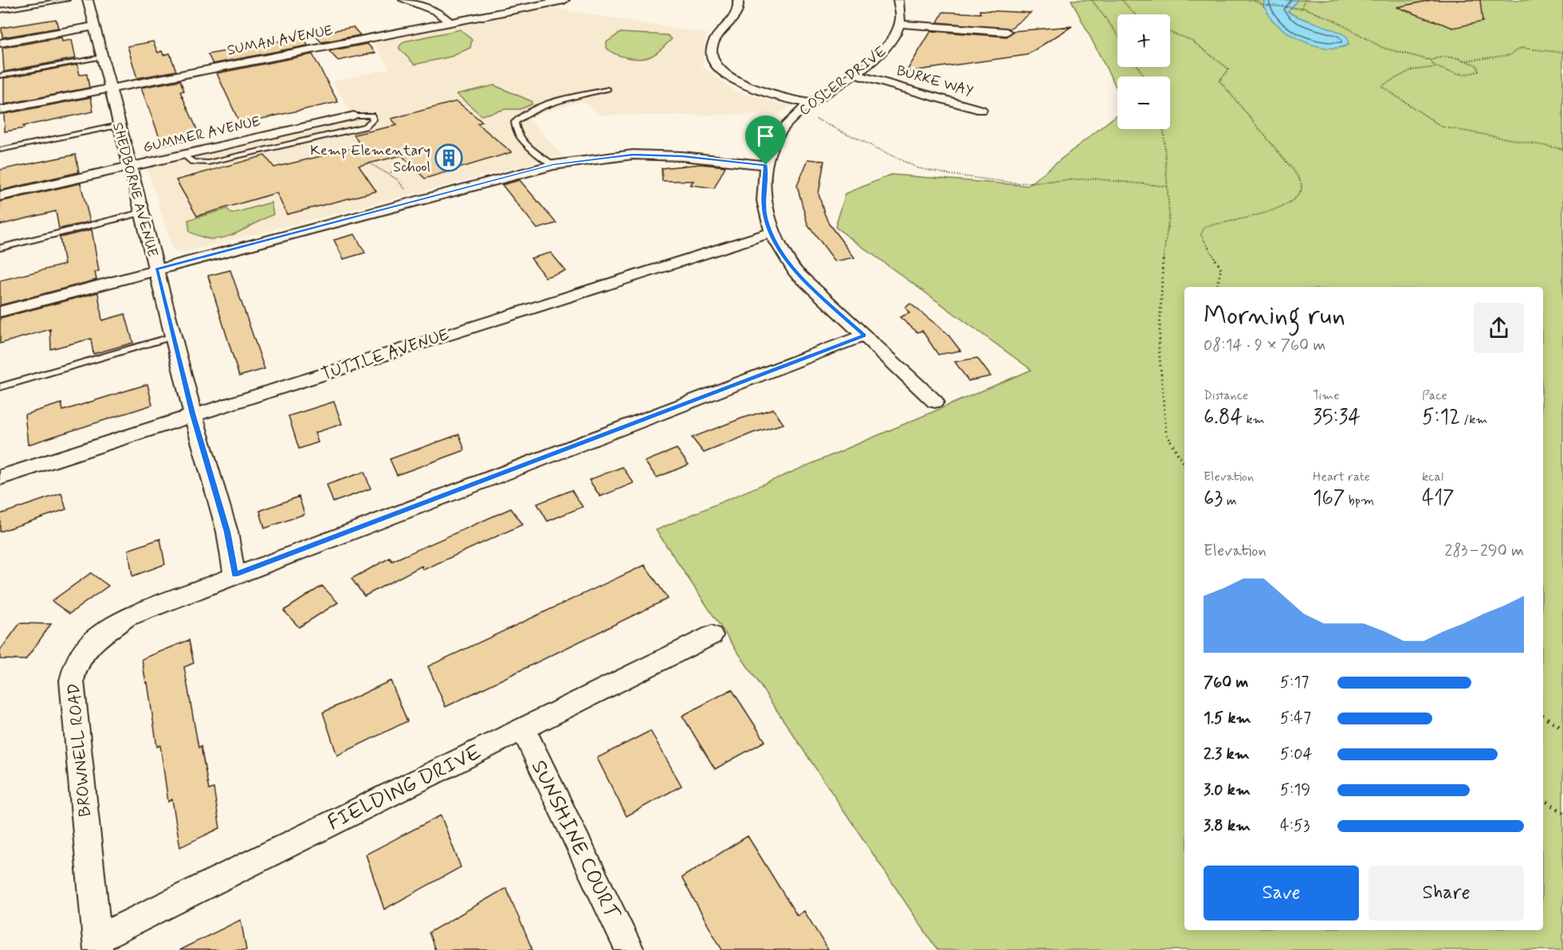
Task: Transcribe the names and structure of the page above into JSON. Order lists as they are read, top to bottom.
{
  "streets": {
    "street": [
      "SUMAN AVENUE",
      "COSLER DRIVE",
      "BURKE WAY",
      "GUMMER AVENUE",
      "SHEDBORNE AVENUE",
      "TUTTLE AVENUE",
      "BROWNELL ROAD",
      "FIELDING DRIVE",
      "SUNSHINE COURT"
    ]
  },
  "crossings": [
    ["SUMAN AVENUE", "SHEDBORNE AVENUE"],
    ["COSLER DRIVE", "BURKE WAY"],
    ["COSLER DRIVE", "TUTTLE AVENUE"],
    ["COSLER DRIVE", "BROWNELL ROAD"],
    ["GUMMER AVENUE", "SHEDBORNE AVENUE"],
    ["SHEDBORNE AVENUE", "TUTTLE AVENUE"],
    ["SHEDBORNE AVENUE", "BROWNELL ROAD"],
    ["BROWNELL ROAD", "FIELDING DRIVE"],
    ["FIELDING DRIVE", "SUNSHINE COURT"]
  ],
  "places": {
    "building": ["Kemp Elementary School"]
  },
  "page": {
    "map_buttons": ["+", "−"],
    "heading": ["Morning run", "08:14 · 9 × 760 m"],
    "stats": [
      ["Distance", "6.84 km"],
      ["Time", "35:34"],
      ["Pace", "5:12 /km"],
      ["Elevation", "63 m"],
      ["Heart rate", "167 bpm"],
      ["kcal", "417"]
    ],
    "chart": ["Elevation", "283–290 m"],
    "list": [
      {
        "name": "760 m",
        "note": "5:17"
      },
      {
        "name": "1.5 km",
        "note": "5:47"
      },
      {
        "name": "2.3 km",
        "note": "5:04"
      },
      {
        "name": "3.0 km",
        "note": "5:19"
      },
      {
        "name": "3.8 km",
        "note": "4:53"
      }
    ],
    "buttons": ["Save", "Share"]
  }
}
